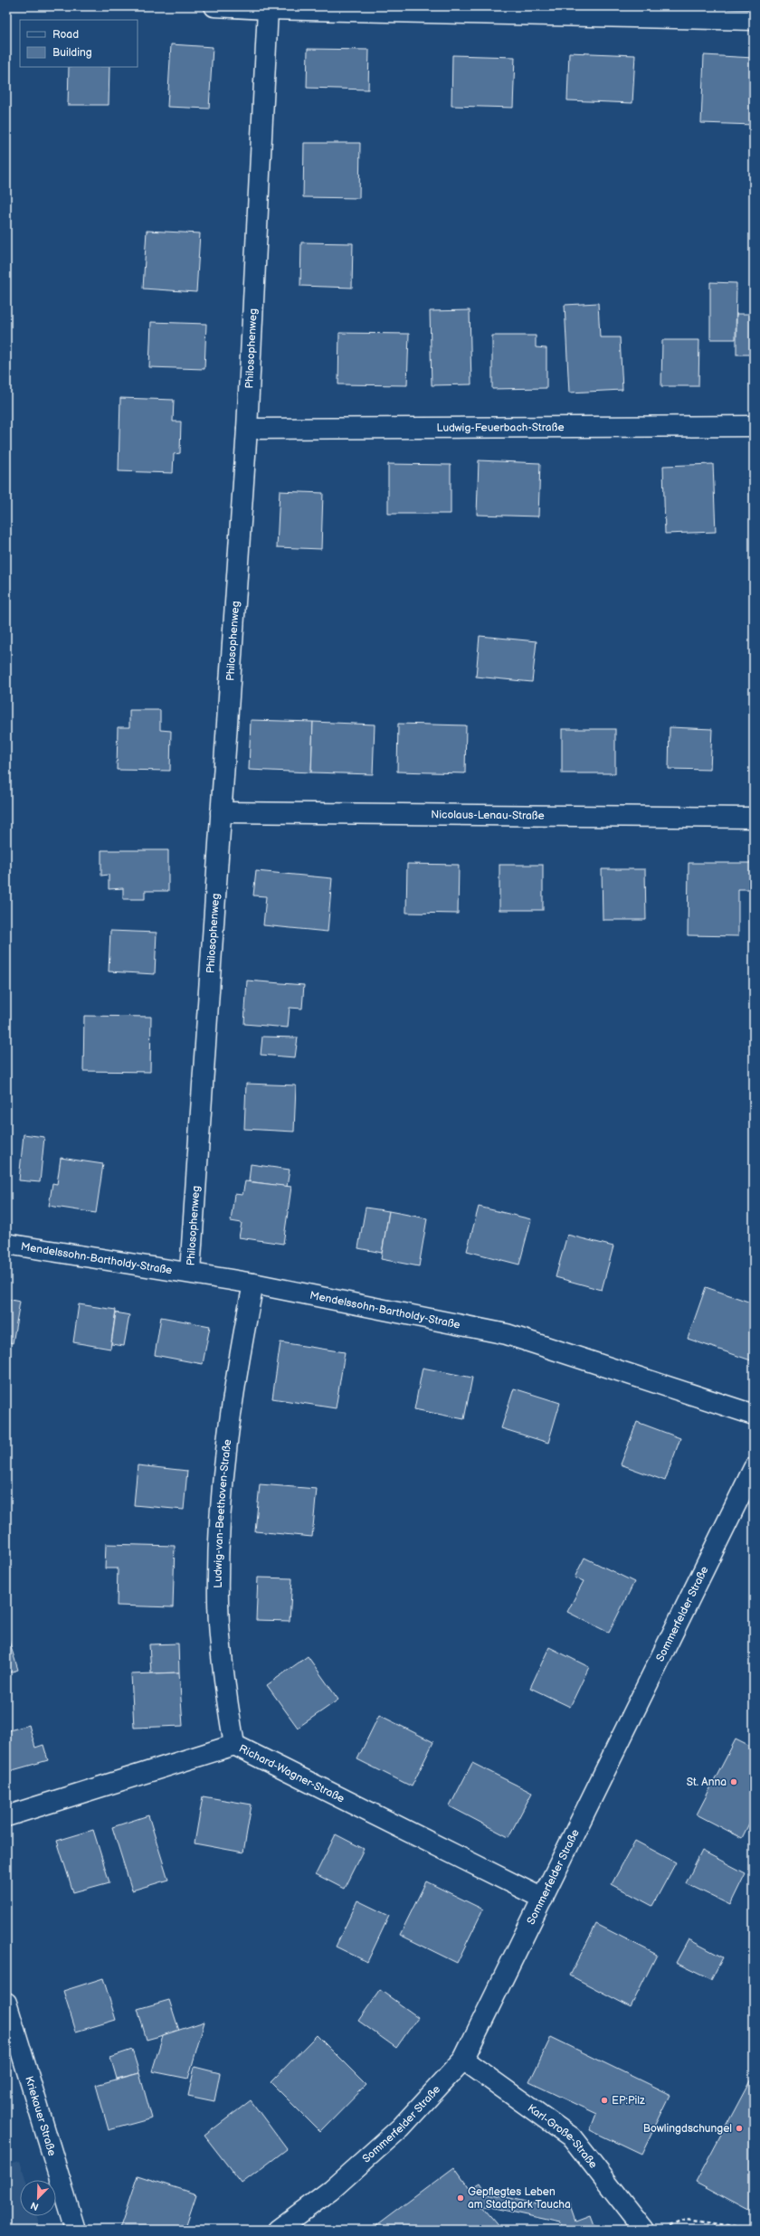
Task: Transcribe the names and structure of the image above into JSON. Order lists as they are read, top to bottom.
{
  "streets": {
    "street": [
      "Philosophenweg",
      "Ludwig-Feuerbach-Straße",
      "Nicolaus-Lenau-Straße",
      "Mendelssohn-Bartholdy-Straße",
      "Ludwig-van-Beethoven-Straße",
      "Sommerfelder Straße",
      "Richard-Wagner-Straße",
      "Kriekauer Straße",
      "Karl-Große-Straße"
    ]
  },
  "crossings": [
    ["Philosophenweg", "Ludwig-Feuerbach-Straße"],
    ["Philosophenweg", "Nicolaus-Lenau-Straße"],
    ["Philosophenweg", "Mendelssohn-Bartholdy-Straße"],
    ["Mendelssohn-Bartholdy-Straße", "Ludwig-van-Beethoven-Straße"],
    ["Ludwig-van-Beethoven-Straße", "Richard-Wagner-Straße"],
    ["Sommerfelder Straße", "Richard-Wagner-Straße"],
    ["Sommerfelder Straße", "Karl-Große-Straße"]
  ],
  "places": [
    "St. Anna",
    "EP:Pilz",
    "Bowlingdschungel",
    "Gepflegtes Leben am Stadtpark Taucha"
  ],
  "legend": ["Road", "Building"],
  "north": "bottom left"
}
